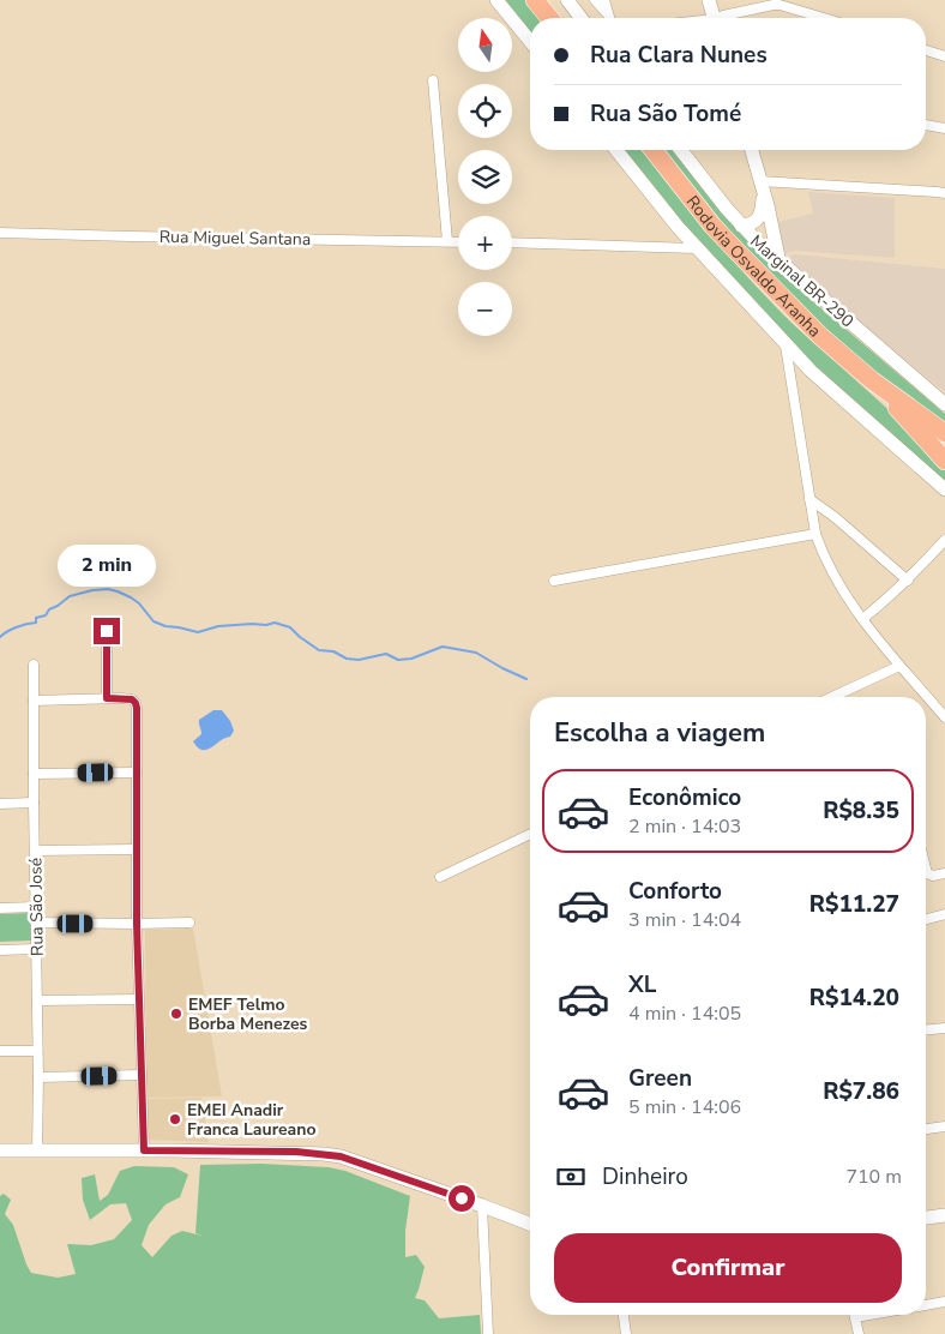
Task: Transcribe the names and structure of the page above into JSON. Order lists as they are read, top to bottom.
{
  "streets": {
    "highway": ["Rodovia Osvaldo Aranha"],
    "main road": ["Marginal BR-290"],
    "street": ["Rua Miguel Santana", "Rua São José"]
  },
  "places": ["EMEF Telmo Borba Menezes", "EMEI Anadir Franca Laureano"],
  "north": "top",
  "page": {
    "map_buttons": ["+", "−"],
    "banner": ["Rua Clara Nunes", "Rua São Tomé"],
    "bubble": "2 min",
    "heading": "Escolha a viagem",
    "list": [
      {
        "name": "Econômico",
        "note": "2 min · 14:03",
        "value": "R$8.35"
      },
      {
        "name": "Conforto",
        "note": "3 min · 14:04",
        "value": "R$11.27"
      },
      {
        "name": "XL",
        "note": "4 min · 14:05",
        "value": "R$14.20"
      },
      {
        "name": "Green",
        "note": "5 min · 14:06",
        "value": "R$7.86"
      }
    ],
    "pay": ["Dinheiro", "710 m"],
    "buttons": "Confirmar"
  }
}
